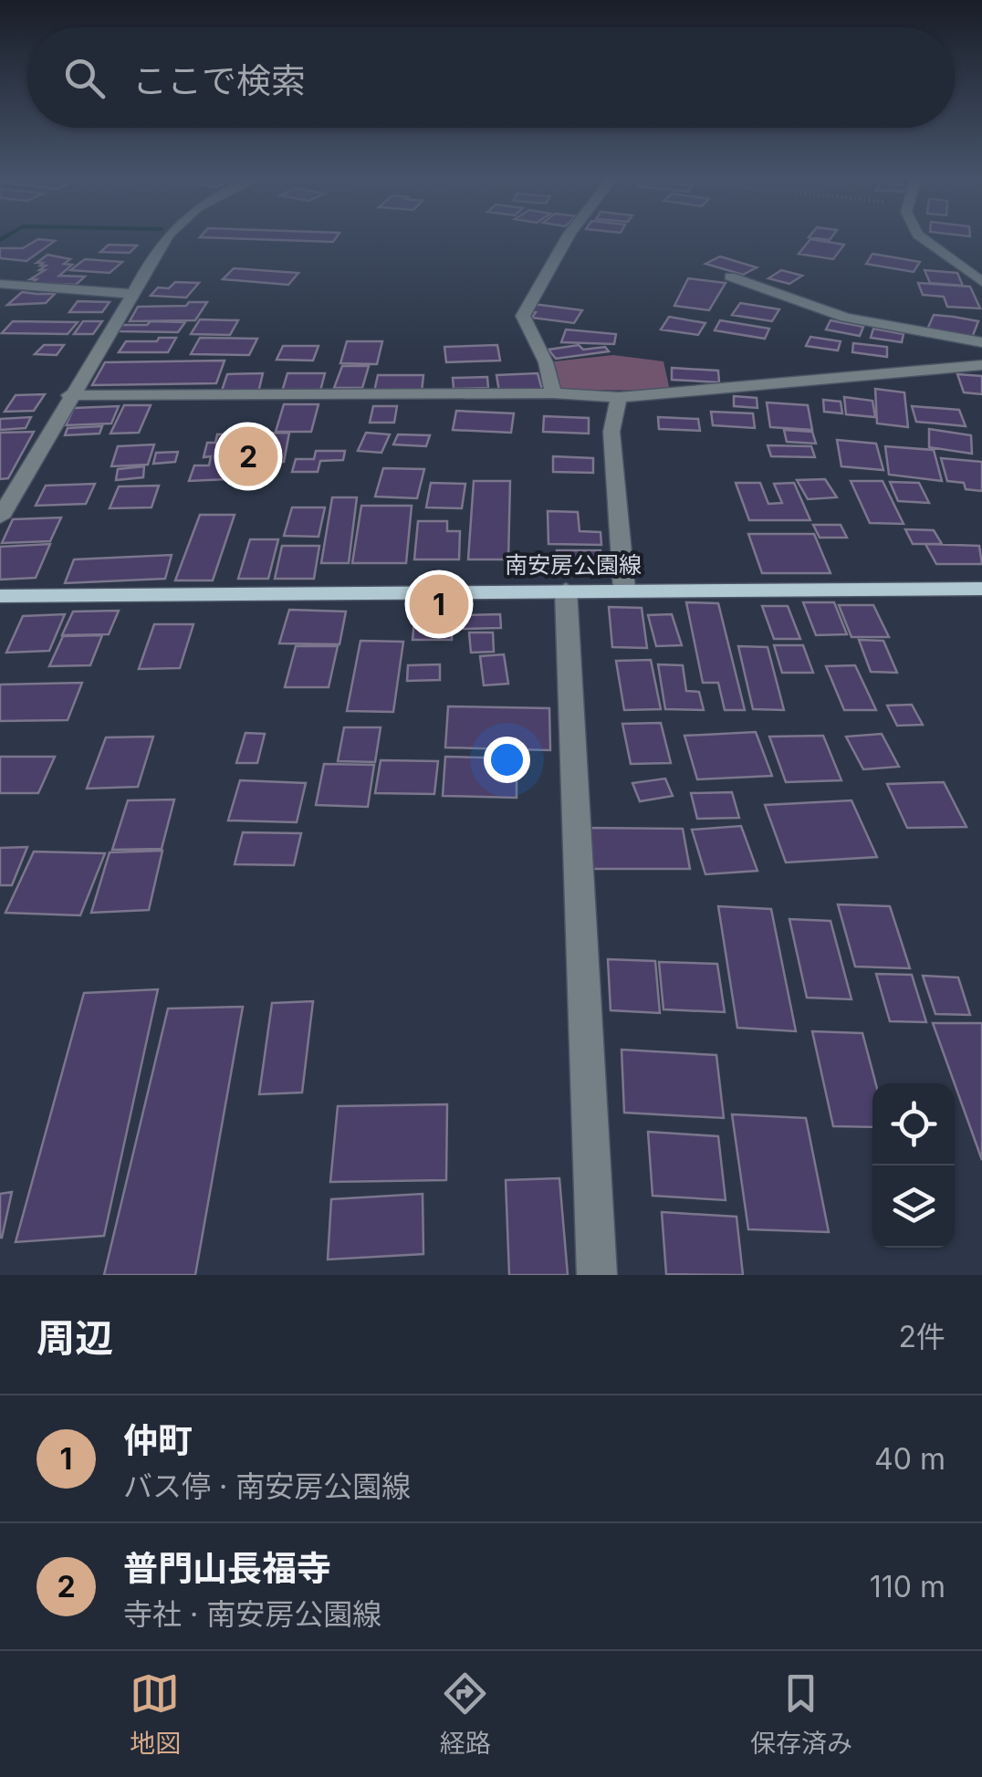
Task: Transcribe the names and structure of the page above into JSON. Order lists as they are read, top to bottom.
{
  "streets": {
    "main road": ["南安房公園線"]
  },
  "page": {
    "search": "ここで検索",
    "pins": ["2", "1"],
    "heading": ["周辺", "2件"],
    "list": [
      {
        "mark": "1",
        "name": "仲町",
        "note": "バス停 · 南安房公園線",
        "value": "40 m"
      },
      {
        "mark": "2",
        "name": "普門山長福寺",
        "note": "寺社 · 南安房公園線",
        "value": "110 m"
      }
    ],
    "nav": ["地図", "経路", "保存済み"]
  }
}
